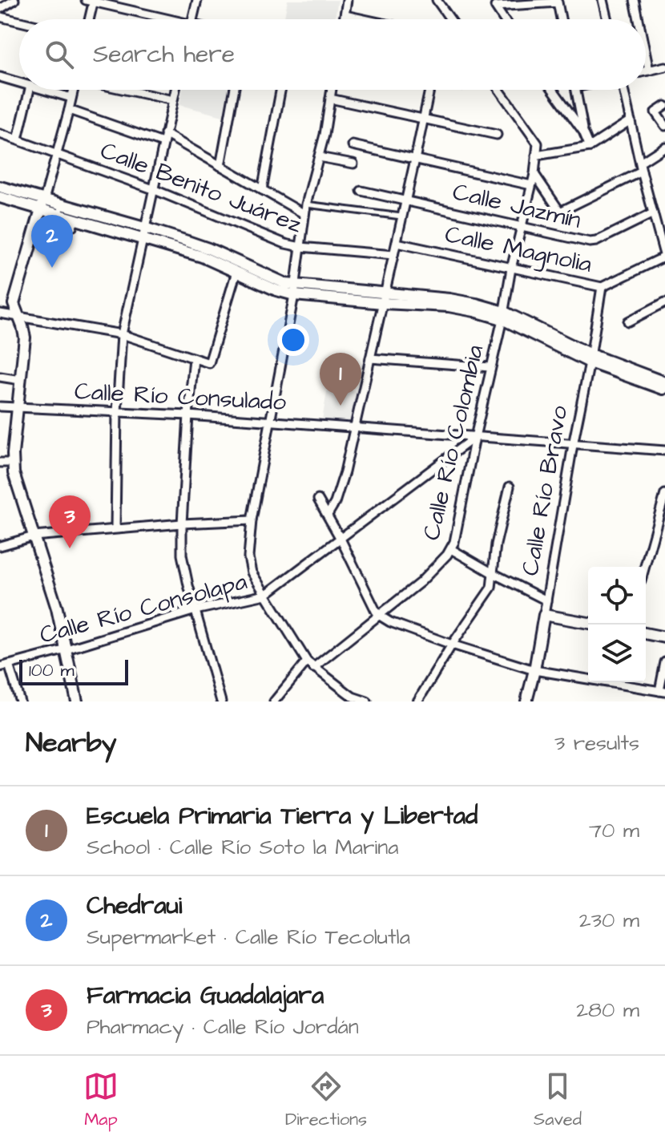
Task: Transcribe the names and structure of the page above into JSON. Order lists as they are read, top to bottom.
{
  "streets": {
    "main road": ["Calle Río Bravo"],
    "street": [
      "Calle Benito Juárez",
      "Calle Jazmín",
      "Calle Magnolia",
      "Calle Río Consulado",
      "Calle Río Colombia",
      "Calle Río Consolapa"
    ]
  },
  "crossings": [
    ["Calle Jazmín", "Calle Río Colombia"],
    ["Calle Magnolia", "Calle Río Colombia"],
    ["Calle Magnolia", "Calle Río Bravo"],
    ["Calle Río Consulado", "Calle Río Colombia"],
    ["Calle Río Consulado", "Calle Río Bravo"],
    ["Calle Río Consulado", "Calle Río Consolapa"],
    ["Calle Río Colombia", "Calle Río Consolapa"]
  ],
  "scale_bar": "100 m",
  "page": {
    "search": "Search here",
    "pins": ["2", "1", "3"],
    "scale": "100 m",
    "heading": ["Nearby", "3 results"],
    "list": [
      {
        "mark": "1",
        "name": "Escuela Primaria Tierra y Libertad",
        "note": "School · Calle Río Soto la Marina",
        "value": "70 m"
      },
      {
        "mark": "2",
        "name": "Chedraui",
        "note": "Supermarket · Calle Río Tecolutla",
        "value": "230 m"
      },
      {
        "mark": "3",
        "name": "Farmacia Guadalajara",
        "note": "Pharmacy · Calle Río Jordán",
        "value": "280 m"
      }
    ],
    "nav": ["Map", "Directions", "Saved"]
  }
}
